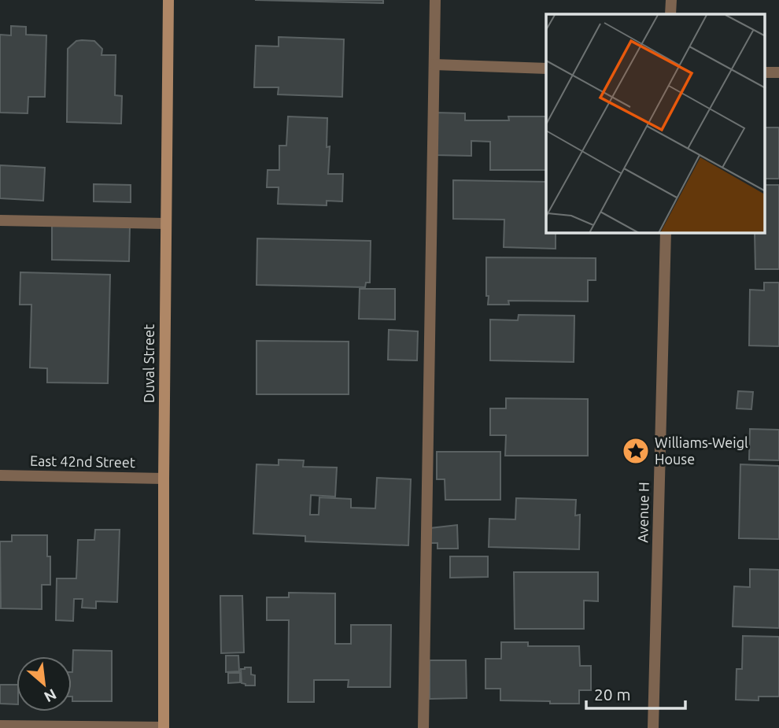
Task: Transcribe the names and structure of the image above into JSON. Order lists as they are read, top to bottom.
{
  "streets": {
    "street": ["Duval Street", "East 42nd Street", "Avenue H"]
  },
  "crossings": [
    ["Duval Street", "East 42nd Street"]
  ],
  "places": {
    "place": ["Williams-Weigl House"]
  },
  "scale_bar": "20 m",
  "north": "bottom right"
}
